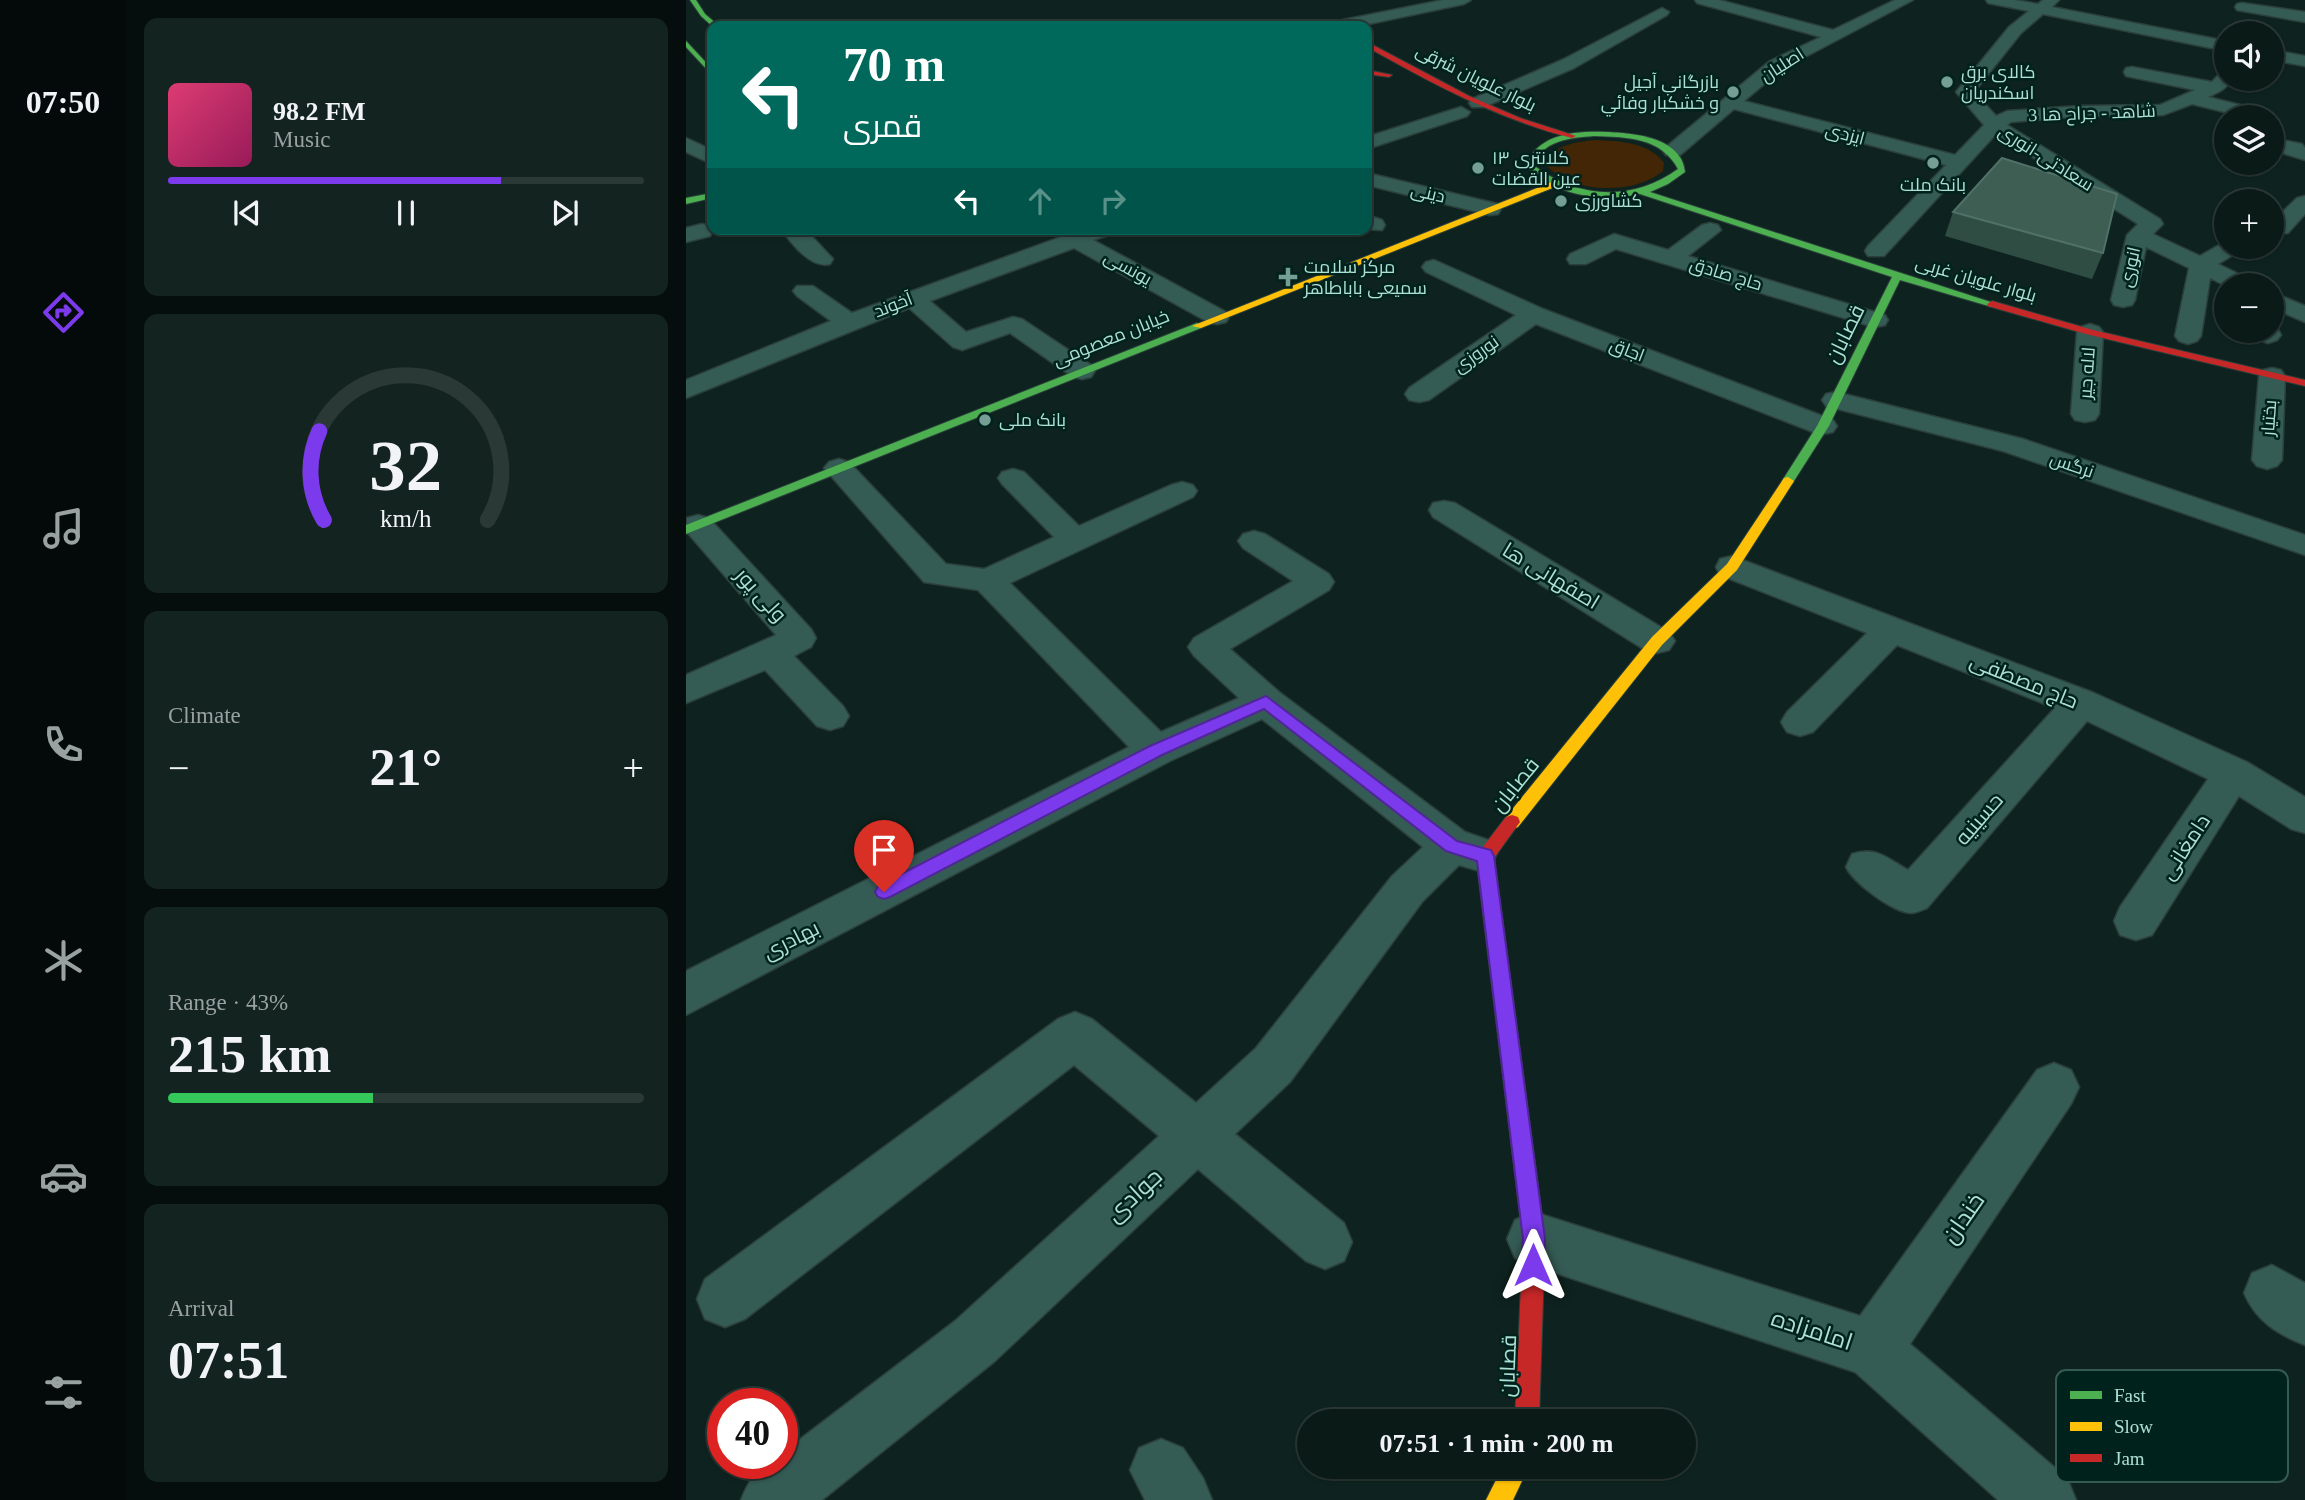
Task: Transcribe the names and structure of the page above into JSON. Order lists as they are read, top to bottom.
{
  "streets": {
    "main road": [
      "بلوار علویان شرقی",
      "بلوار علویان غربی",
      "قصابان",
      "خیابان معصومی"
    ],
    "street": [
      "اصلیان",
      "شاهد - جراح ها 3",
      "ایزدی",
      "سعادتی-انوری",
      "دینی",
      "انوری",
      "یونسی",
      "حاج صادق",
      "آخوند",
      "اجاق",
      "نوروزی",
      "لاله جیر",
      "بختیار",
      "نرگس",
      "اصفهانی ها",
      "ولی پور",
      "حاج مصطفی",
      "حسینیه",
      "دامغانی",
      "بهادری",
      "جوادی",
      "خندان",
      "امامزاده"
    ]
  },
  "crossings": [
    ["اصلیان", "ایزدی"],
    ["شاهد - جراح ها 3", "سعادتی-انوری"],
    ["سعادتی-انوری", "انوری"],
    ["دینی", "خیابان معصومی"],
    ["یونسی", "آخوند"],
    ["یونسی", "خیابان معصومی"],
    ["حاج صادق", "قصابان"],
    ["بلوار علویان غربی", "قصابان"],
    ["بلوار علویان غربی", "لاله جیر"],
    ["بلوار علویان غربی", "بختیار"],
    ["قصابان", "اجاق"],
    ["قصابان", "نرگس"],
    ["قصابان", "اصفهانی ها"],
    ["قصابان", "حاج مصطفی"],
    ["قصابان", "جوادی"],
    ["قصابان", "امامزاده"],
    ["خیابان معصومی", "ولی پور"],
    ["اجاق", "نوروزی"],
    ["اجاق", "نرگس"],
    ["حاج مصطفی", "حسینیه"],
    ["حاج مصطفی", "دامغانی"],
    ["خندان", "امامزاده"]
  ],
  "places": {
    "other": [
      "کالای برق اسکندریان",
      "بازرگاني آجيل و خشكبار وفائي",
      "بانک ملت",
      "کلانتری ۱۳ عین القضات",
      "کشاورزی",
      "بانک ملی"
    ],
    "health": ["مرکز سلامت سمیعی باباطاهر"]
  },
  "legend": ["Fast", "Slow", "Jam"],
  "page": {
    "tabs": "07:50",
    "map_buttons": ["+", "−"],
    "turn": ["70 m", "قمری"],
    "song": ["98.2 FM", "Music"],
    "tile": [
      "Climate",
      ["Range · 43%", "215 km"],
      ["Arrival", "07:51"]
    ],
    "heat": ["−", "21°", "+"],
    "limit": "40",
    "trip": "07:51 · 1 min · 200 m",
    "gauge": ["32", "km/h"]
  }
}
